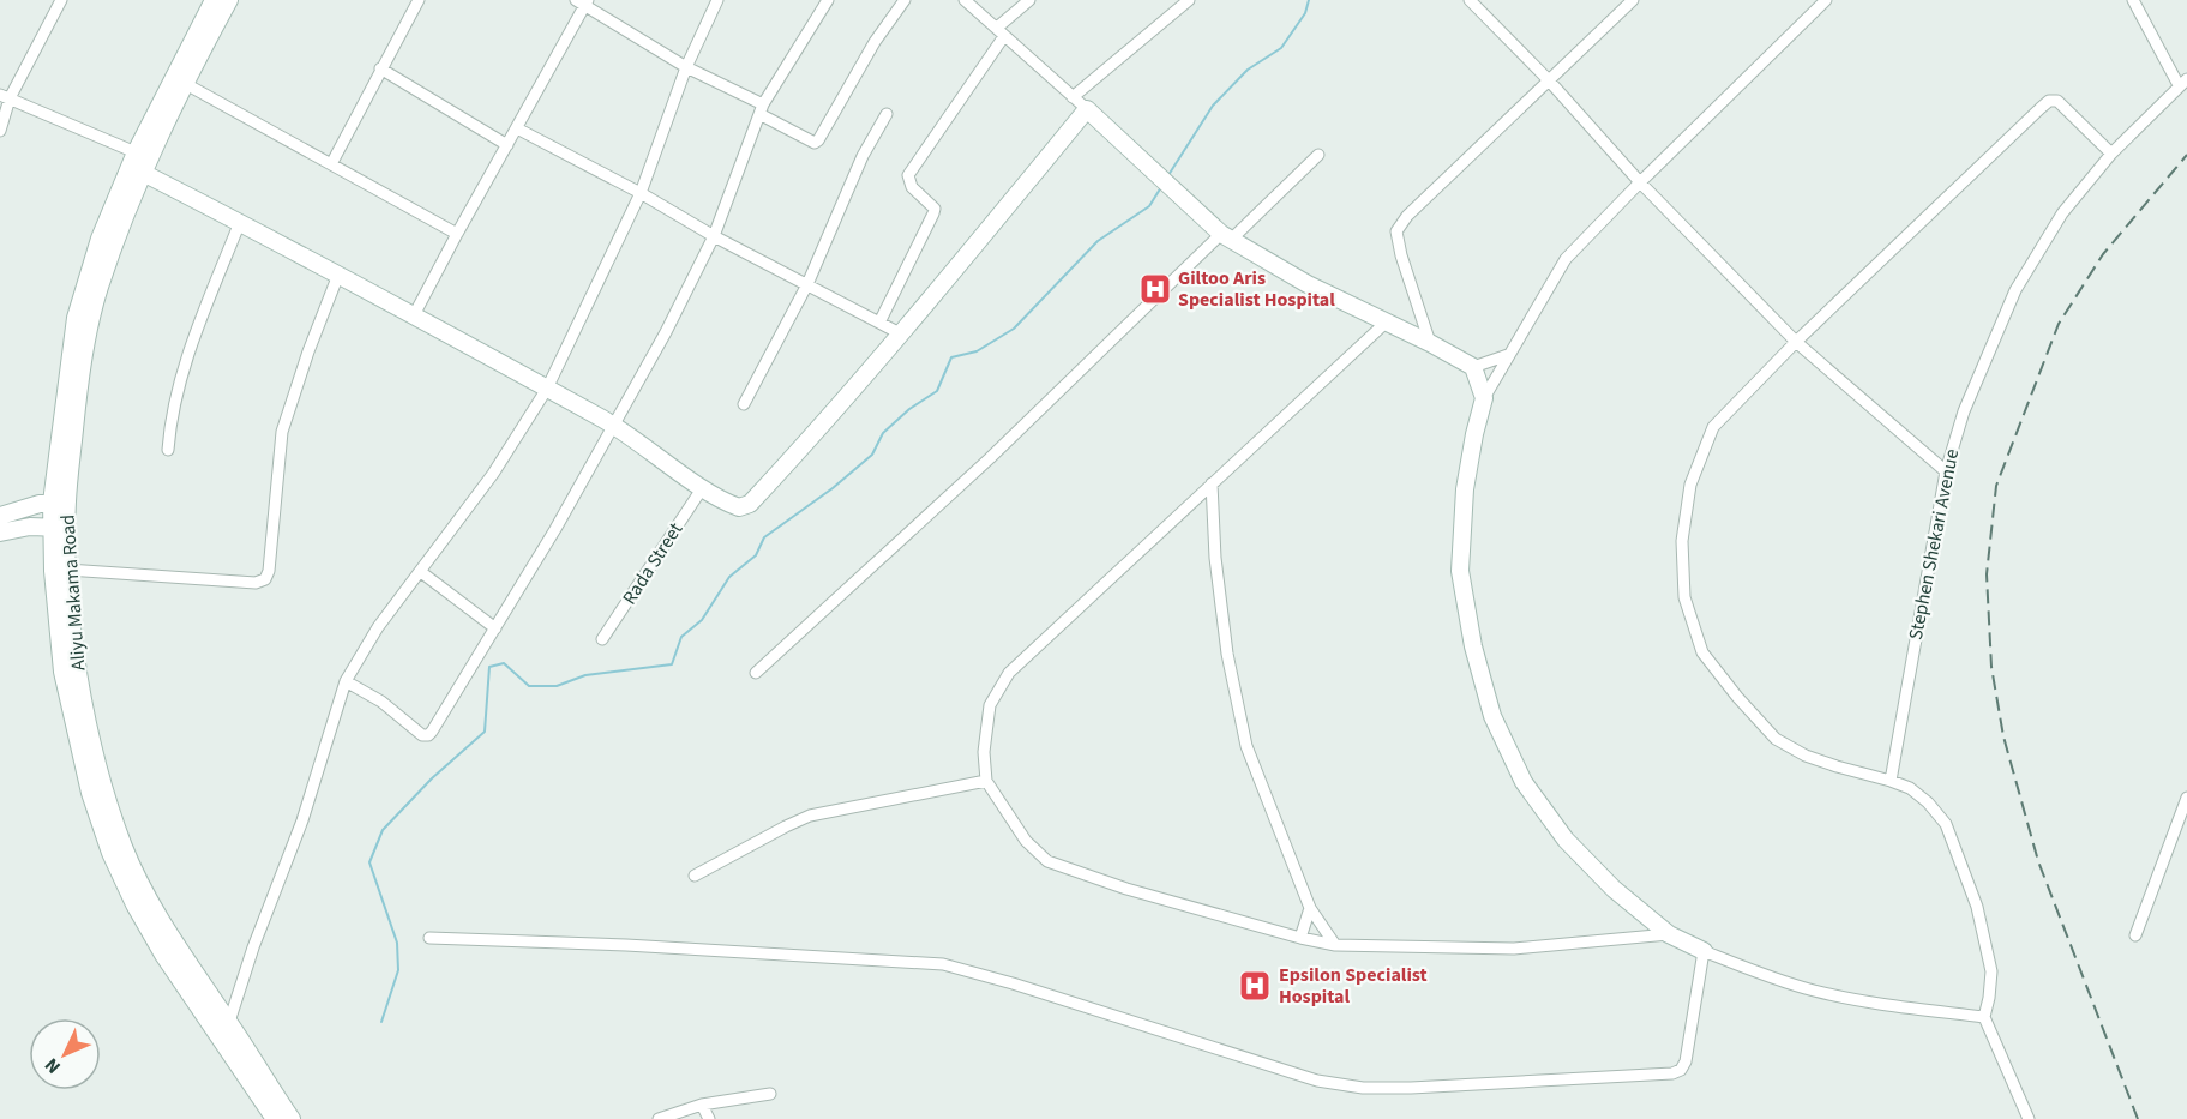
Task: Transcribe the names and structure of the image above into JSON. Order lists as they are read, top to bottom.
{
  "streets": {
    "street": ["Stephen Shekari Avenue", "Rada Street", "Aliyu Makama Road"]
  },
  "places": {
    "hospital": ["Giltoo Aris Specialist Hospital", "Epsilon Specialist Hospital"]
  },
  "north": "bottom left"
}
